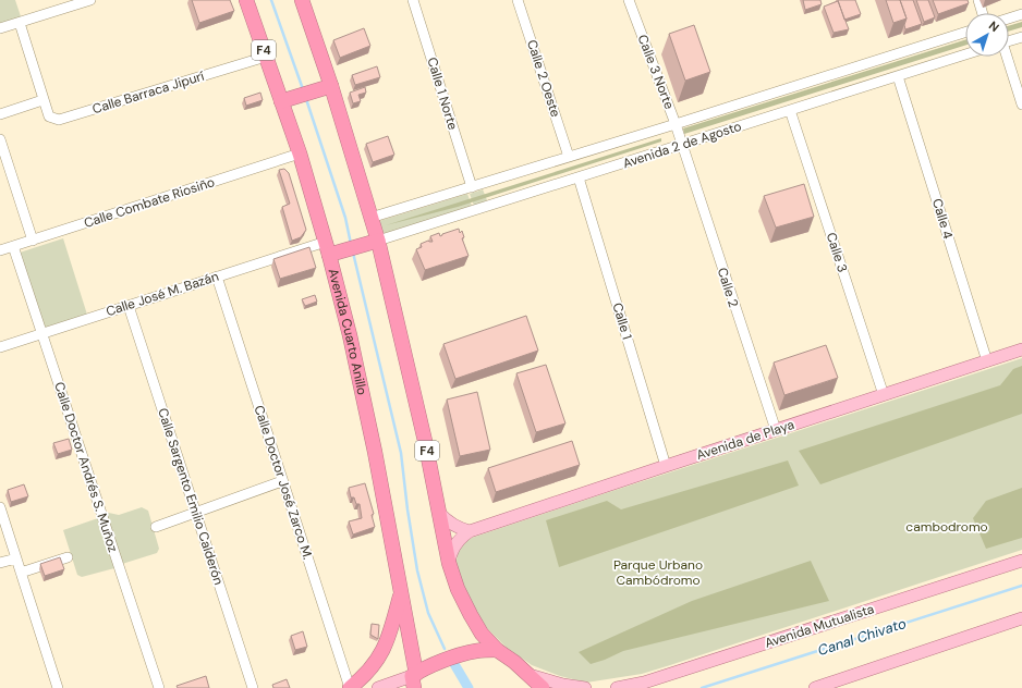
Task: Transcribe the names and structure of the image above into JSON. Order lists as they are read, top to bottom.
{
  "streets": {
    "highway": ["F4", "Avenida Cuarto Anillo"],
    "main road": ["Avenida de Playa", "Avenida Mutualista"],
    "street": [
      "Calle 3 Norte",
      "Calle 2 Oeste",
      "Calle Barraca Jipurí",
      "Calle 1 Norte",
      "Avenida 2 de Agosto",
      "Calle Combate Riosiño",
      "Calle 4",
      "Calle 3",
      "Calle 2",
      "Calle José M. Bazán",
      "Calle 1",
      "Calle Doctor Andrés S. Muñoz",
      "Calle Doctor José Zarco M.",
      "Calle Sargento Emilio Calderón"
    ]
  },
  "crossings": [
    ["F4", "Avenida 2 de Agosto"],
    ["F4", "Avenida de Playa"],
    ["Calle 3 Norte", "Avenida 2 de Agosto"],
    ["Calle 3 Norte", "Calle 2"],
    ["Calle 2 Oeste", "Avenida 2 de Agosto"],
    ["Calle Barraca Jipurí", "Avenida Cuarto Anillo"],
    ["Calle 1 Norte", "Avenida 2 de Agosto"],
    ["Avenida 2 de Agosto", "Calle 4"],
    ["Avenida 2 de Agosto", "Calle 3"],
    ["Avenida 2 de Agosto", "Calle 2"],
    ["Avenida 2 de Agosto", "Calle 1"],
    ["Calle Combate Riosiño", "Avenida Cuarto Anillo"],
    ["Calle Combate Riosiño", "Calle Doctor Andrés S. Muñoz"],
    ["Calle 4", "Avenida de Playa"],
    ["Calle 3", "Avenida de Playa"],
    ["Calle 2", "Avenida de Playa"],
    ["Calle José M. Bazán", "Avenida Cuarto Anillo"],
    ["Calle José M. Bazán", "Calle Doctor Andrés S. Muñoz"],
    ["Calle José M. Bazán", "Calle Doctor José Zarco M."],
    ["Calle José M. Bazán", "Calle Sargento Emilio Calderón"],
    ["Calle 1", "Avenida de Playa"]
  ],
  "water": ["Canal Chivato"],
  "parks": ["cambodromo", "Parque Urbano Cambódromo"],
  "north": "top right"
}
